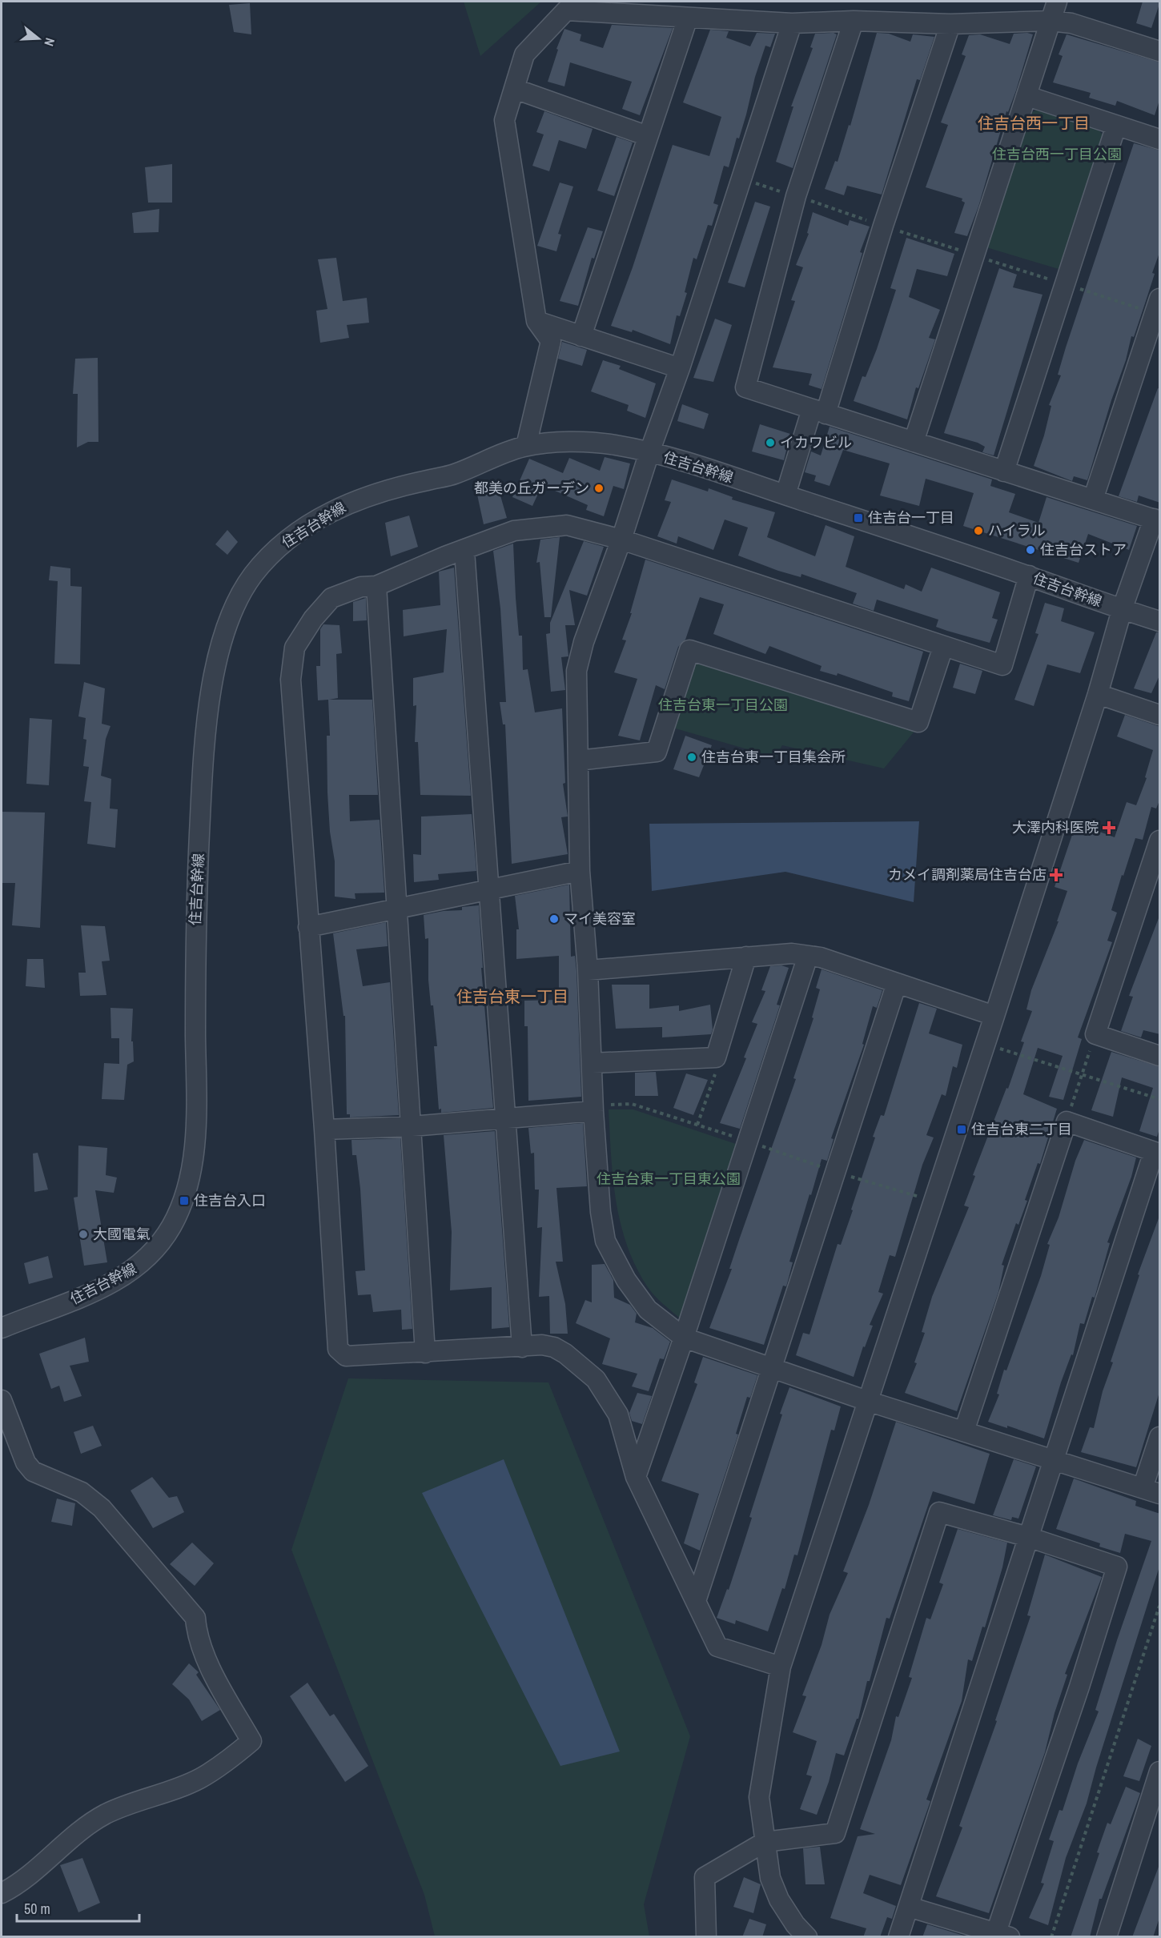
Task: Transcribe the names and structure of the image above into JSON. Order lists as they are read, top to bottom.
{
  "streets": {
    "street": ["住吉台幹線"]
  },
  "districts": ["住吉台西一丁目", "住吉台東一丁目"],
  "parks": ["住吉台西一丁目公園", "住吉台東一丁目公園", "住吉台東一丁目東公園"],
  "places": {
    "other": [
      "イカワビル",
      "都美の丘ガーデン",
      "ハイラル",
      "住吉台ストア",
      "住吉台東一丁目集会所",
      "マイ美容室",
      "大國電氣"
    ],
    "transit": ["住吉台一丁目", "住吉台東二丁目", "住吉台入口"],
    "health": ["大澤内科医院", "カメイ調剤薬局住吉台店"]
  },
  "scale_bar": "50 m",
  "north": "right"
}
